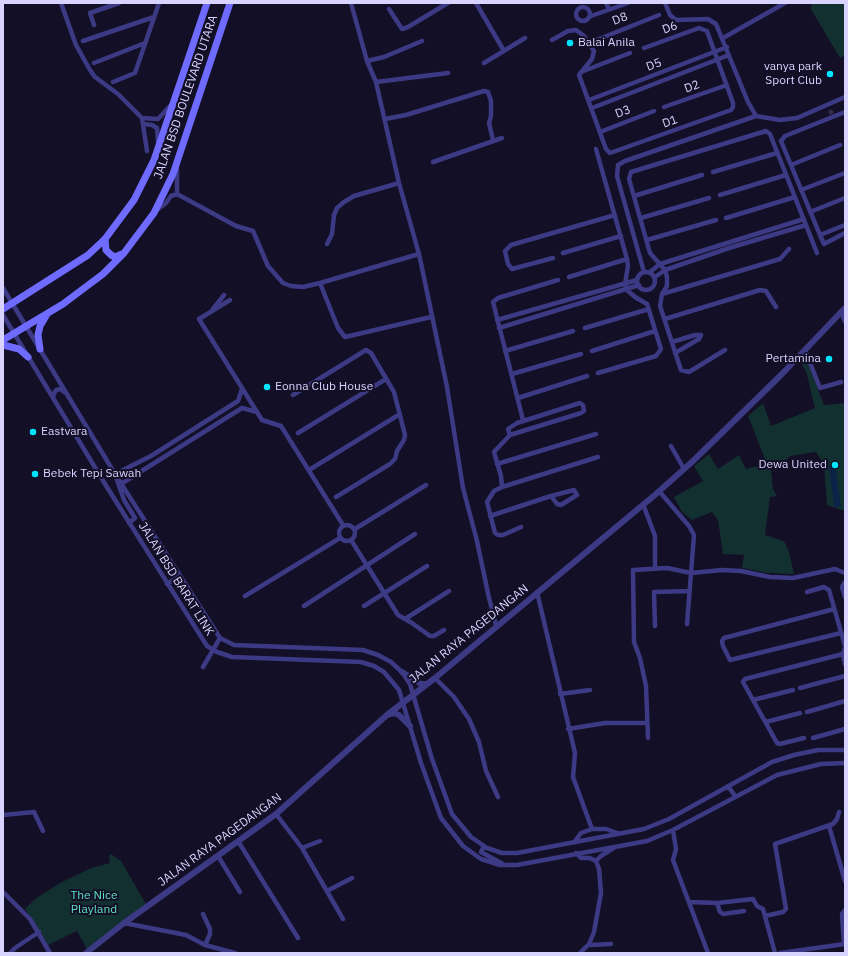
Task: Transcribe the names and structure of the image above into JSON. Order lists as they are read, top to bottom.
{
  "streets": {
    "main road": ["JALAN BSD BOULEVARD UTARA"],
    "street": [
      "D8",
      "D6",
      "D5",
      "D2",
      "D3",
      "D1",
      "JALAN BSD BARAT LINK",
      "JALAN RAYA PAGEDANGAN"
    ]
  },
  "crossings": [
    ["D6", "D5"],
    ["D2", "D1"],
    ["JALAN BSD BOULEVARD UTARA", "JALAN BSD BARAT LINK"],
    ["D3", "D1"],
    ["JALAN BSD BARAT LINK", "JALAN RAYA PAGEDANGAN"]
  ],
  "parks": ["The Nice Playland"],
  "places": [
    "Balai Anila",
    "vanya park Sport Club",
    "Pertamina",
    "Eonna Club House",
    "Eastvara",
    "Dewa United",
    "Bebek Tepi Sawah"
  ]
}
